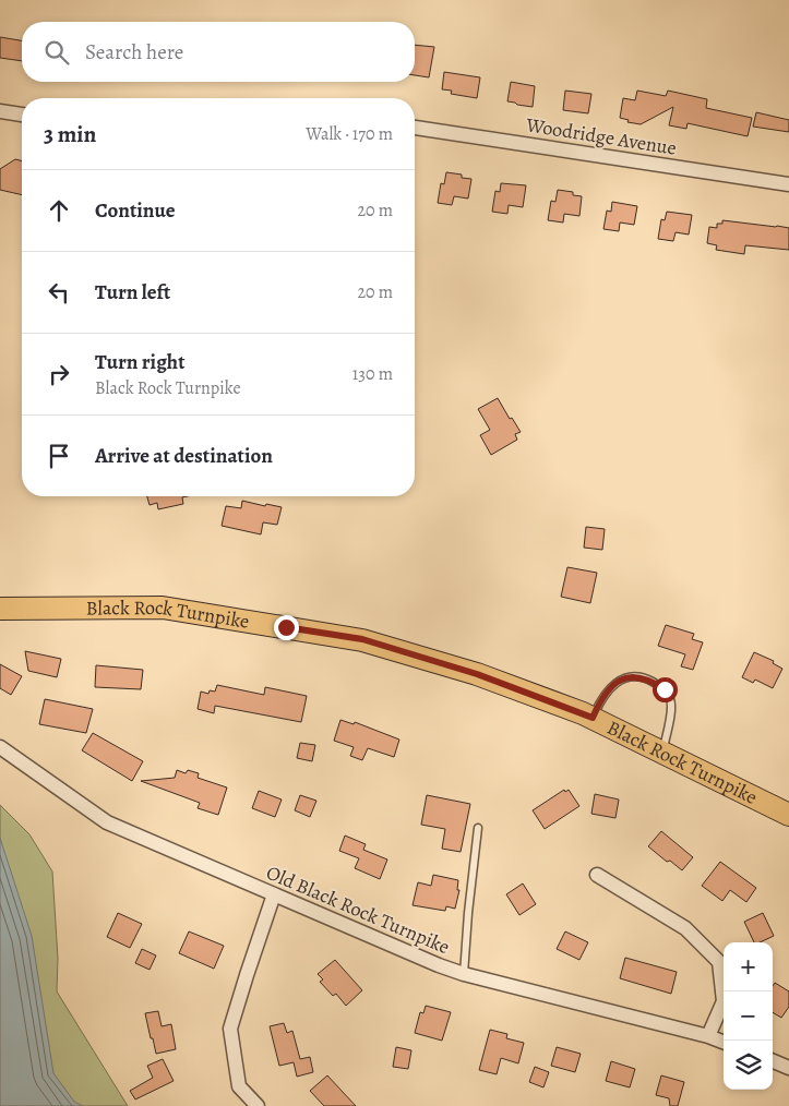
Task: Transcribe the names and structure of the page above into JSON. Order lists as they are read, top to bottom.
{
  "streets": {
    "main road": ["Black Rock Turnpike"],
    "street": ["Woodridge Avenue", "Old Black Rock Turnpike"]
  },
  "page": {
    "search": "Search here",
    "heading": ["3 min", "Walk · 170 m"],
    "list": [
      ["Continue", "20 m"],
      ["Turn left", "20 m"],
      ["Turn right", "Black Rock Turnpike", "130 m"],
      "Arrive at destination"
    ],
    "map_buttons": ["+", "−"]
  }
}
